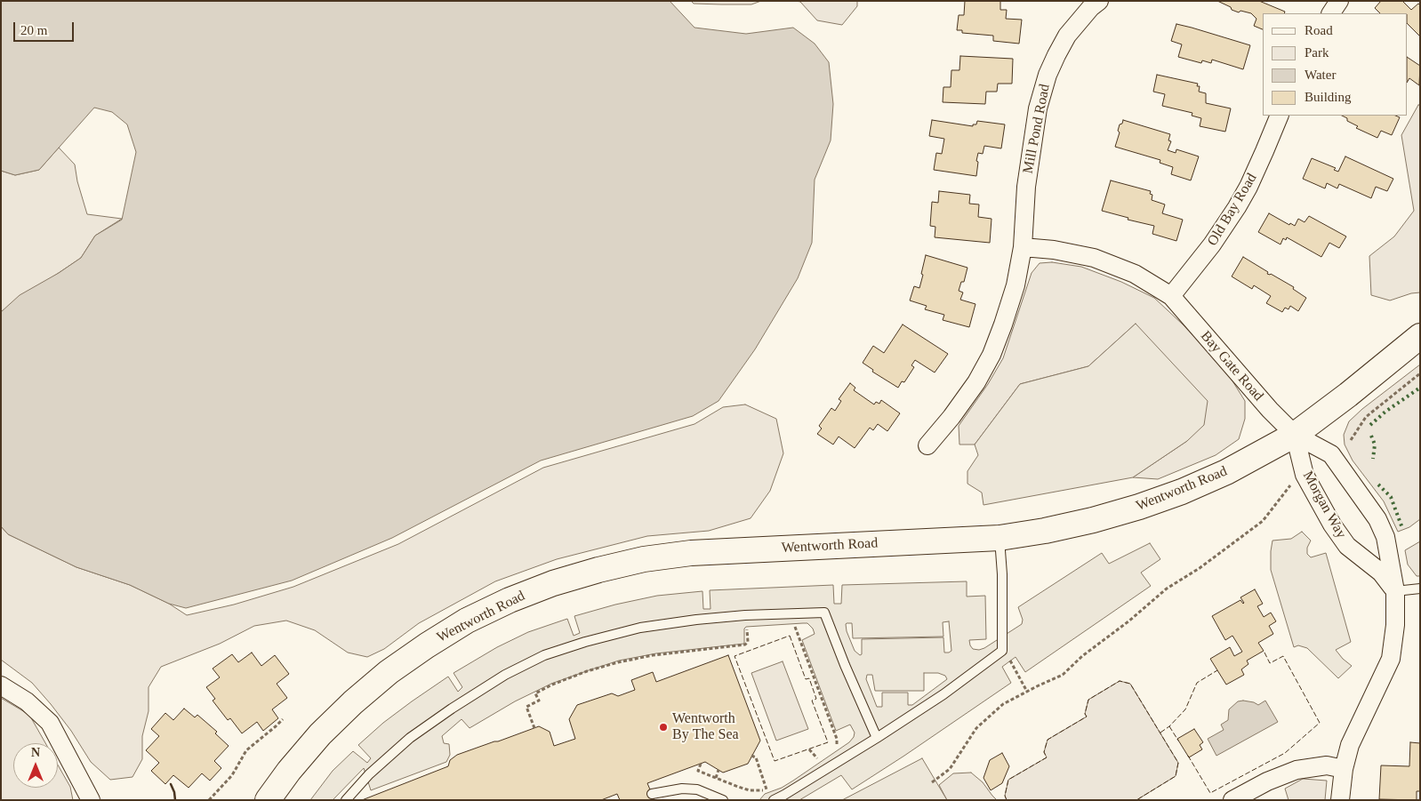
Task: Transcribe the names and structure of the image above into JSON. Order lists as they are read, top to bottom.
{
  "streets": {
    "main road": ["Wentworth Road"],
    "street": [
      "Mill Pond Road",
      "Old Bay Road",
      "Bay Gate Road",
      "Morgan Way"
    ]
  },
  "crossings": [
    ["Old Bay Road", "Bay Gate Road"],
    ["Bay Gate Road", "Wentworth Road"],
    ["Bay Gate Road", "Morgan Way"],
    ["Wentworth Road", "Morgan Way"]
  ],
  "places": ["Wentworth By The Sea"],
  "legend": [
    "Road",
    "Park",
    "Water",
    "Building"
  ],
  "scale_bar": "20 m",
  "north": "top"
}
